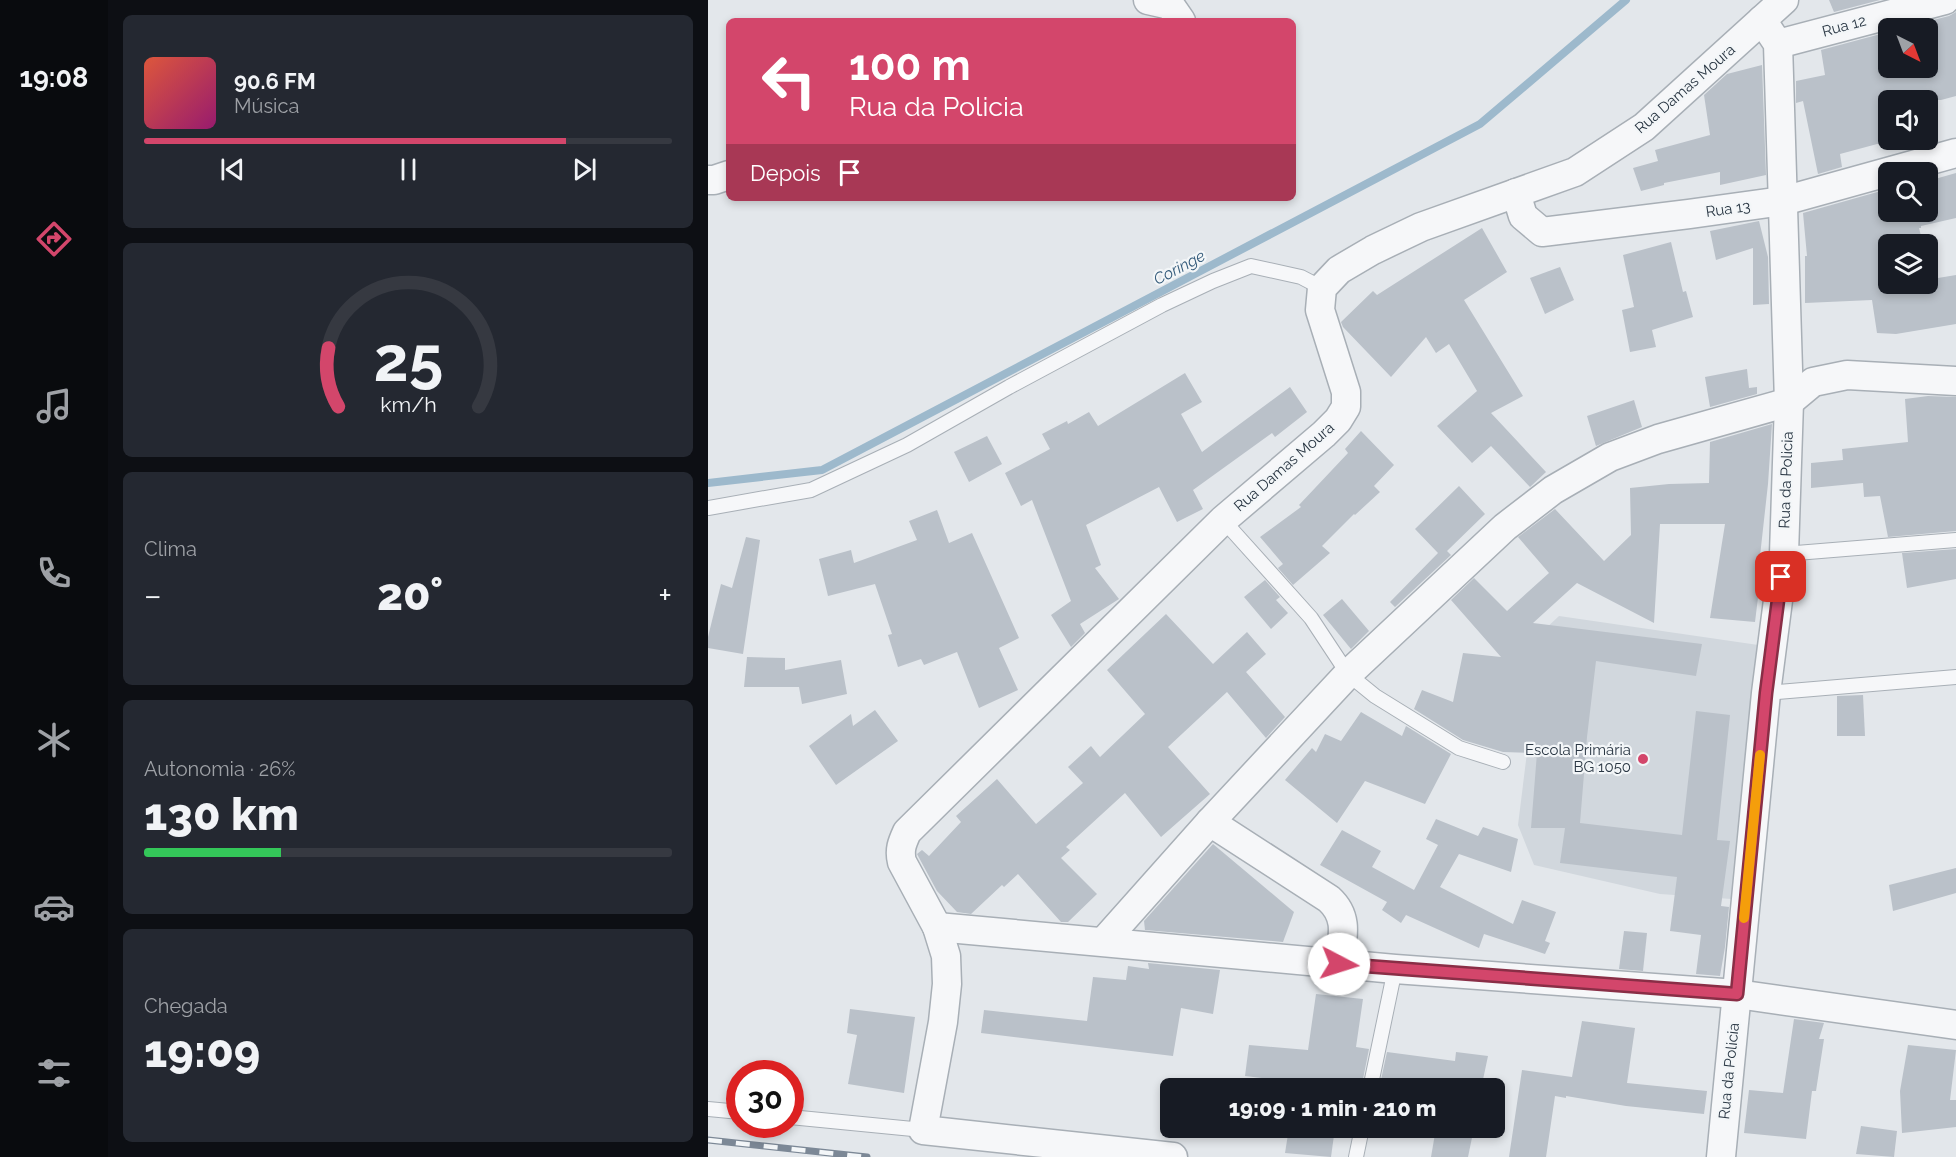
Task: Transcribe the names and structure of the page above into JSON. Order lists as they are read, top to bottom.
{
  "streets": {
    "street": [
      "Rua 12",
      "Rua Damas Moura",
      "Rua 13",
      "Rua da Policia"
    ]
  },
  "crossings": [
    ["Rua 12", "Rua da Policia"],
    ["Rua Damas Moura", "Rua 13"],
    ["Rua 13", "Rua da Policia"]
  ],
  "water": ["Coringe"],
  "places": ["Escola Primária BG 1050"],
  "north": "bottom right",
  "page": {
    "tabs": "19:08",
    "turn": ["100 m", "Rua da Policia"],
    "song": ["90.6 FM", "Música"],
    "then": "Depois",
    "tile": [
      "Clima",
      ["Autonomia · 26%", "130 km"],
      ["Chegada", "19:09"]
    ],
    "heat": ["−", "20°", "+"],
    "limit": "30",
    "trip": "19:09 · 1 min · 210 m",
    "gauge": ["25", "km/h"]
  }
}
